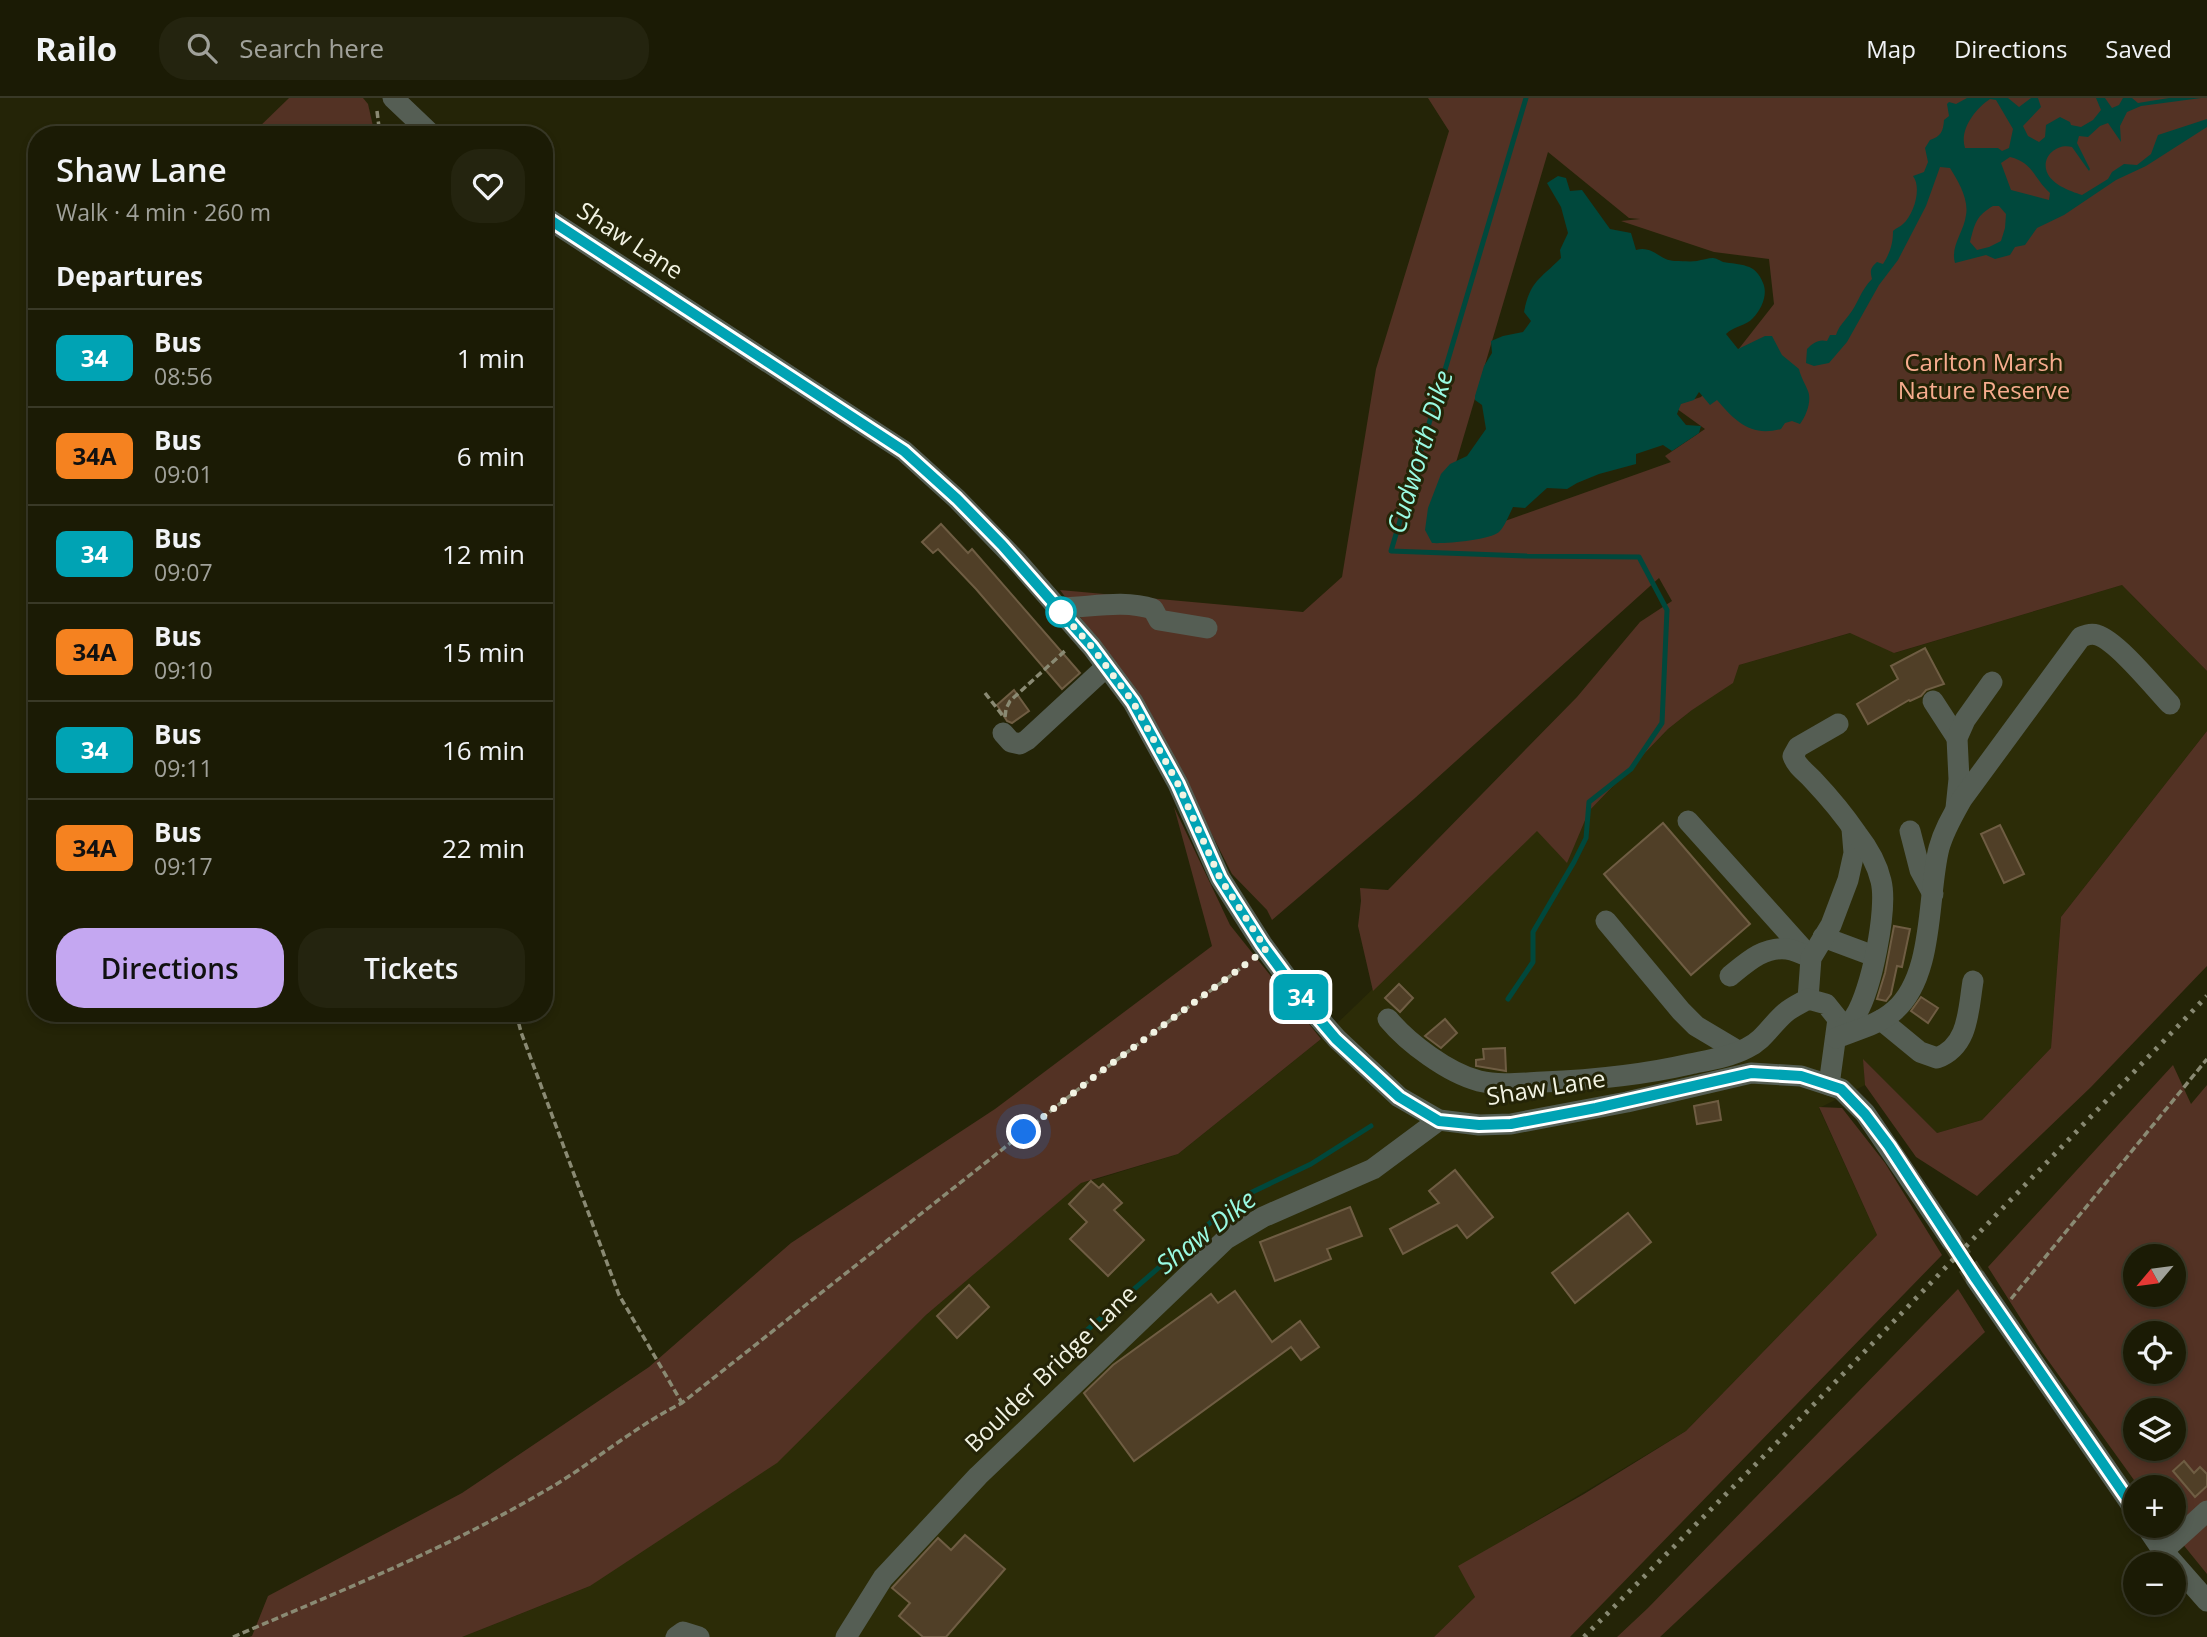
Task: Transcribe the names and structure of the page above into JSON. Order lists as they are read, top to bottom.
{
  "streets": {
    "street": ["Shaw Lane", "Boulder Bridge Lane"]
  },
  "crossings": [
    ["Shaw Lane", "Boulder Bridge Lane"]
  ],
  "water": ["Cudworth Dike", "Shaw Dike"],
  "parks": ["Carlton Marsh Nature Reserve"],
  "lines": ["bus line 34"],
  "north": "bottom left",
  "page": {
    "header": "Railo",
    "search": "Search here",
    "nav": ["Map", "Directions", "Saved"],
    "on_map": "34",
    "heading": [
      ["Shaw Lane", "Walk · 4 min · 260 m"],
      "Departures"
    ],
    "list": [
      {
        "mark": "34",
        "name": "Bus",
        "note": "08:56",
        "value": "1 min"
      },
      {
        "mark": "34A",
        "name": "Bus",
        "note": "09:01",
        "value": "6 min"
      },
      {
        "mark": "34",
        "name": "Bus",
        "note": "09:07",
        "value": "12 min"
      },
      {
        "mark": "34A",
        "name": "Bus",
        "note": "09:10",
        "value": "15 min"
      },
      {
        "mark": "34",
        "name": "Bus",
        "note": "09:11",
        "value": "16 min"
      },
      {
        "mark": "34A",
        "name": "Bus",
        "note": "09:17",
        "value": "22 min"
      }
    ],
    "buttons": ["Directions", "Tickets"],
    "map_buttons": ["+", "−"]
  }
}
